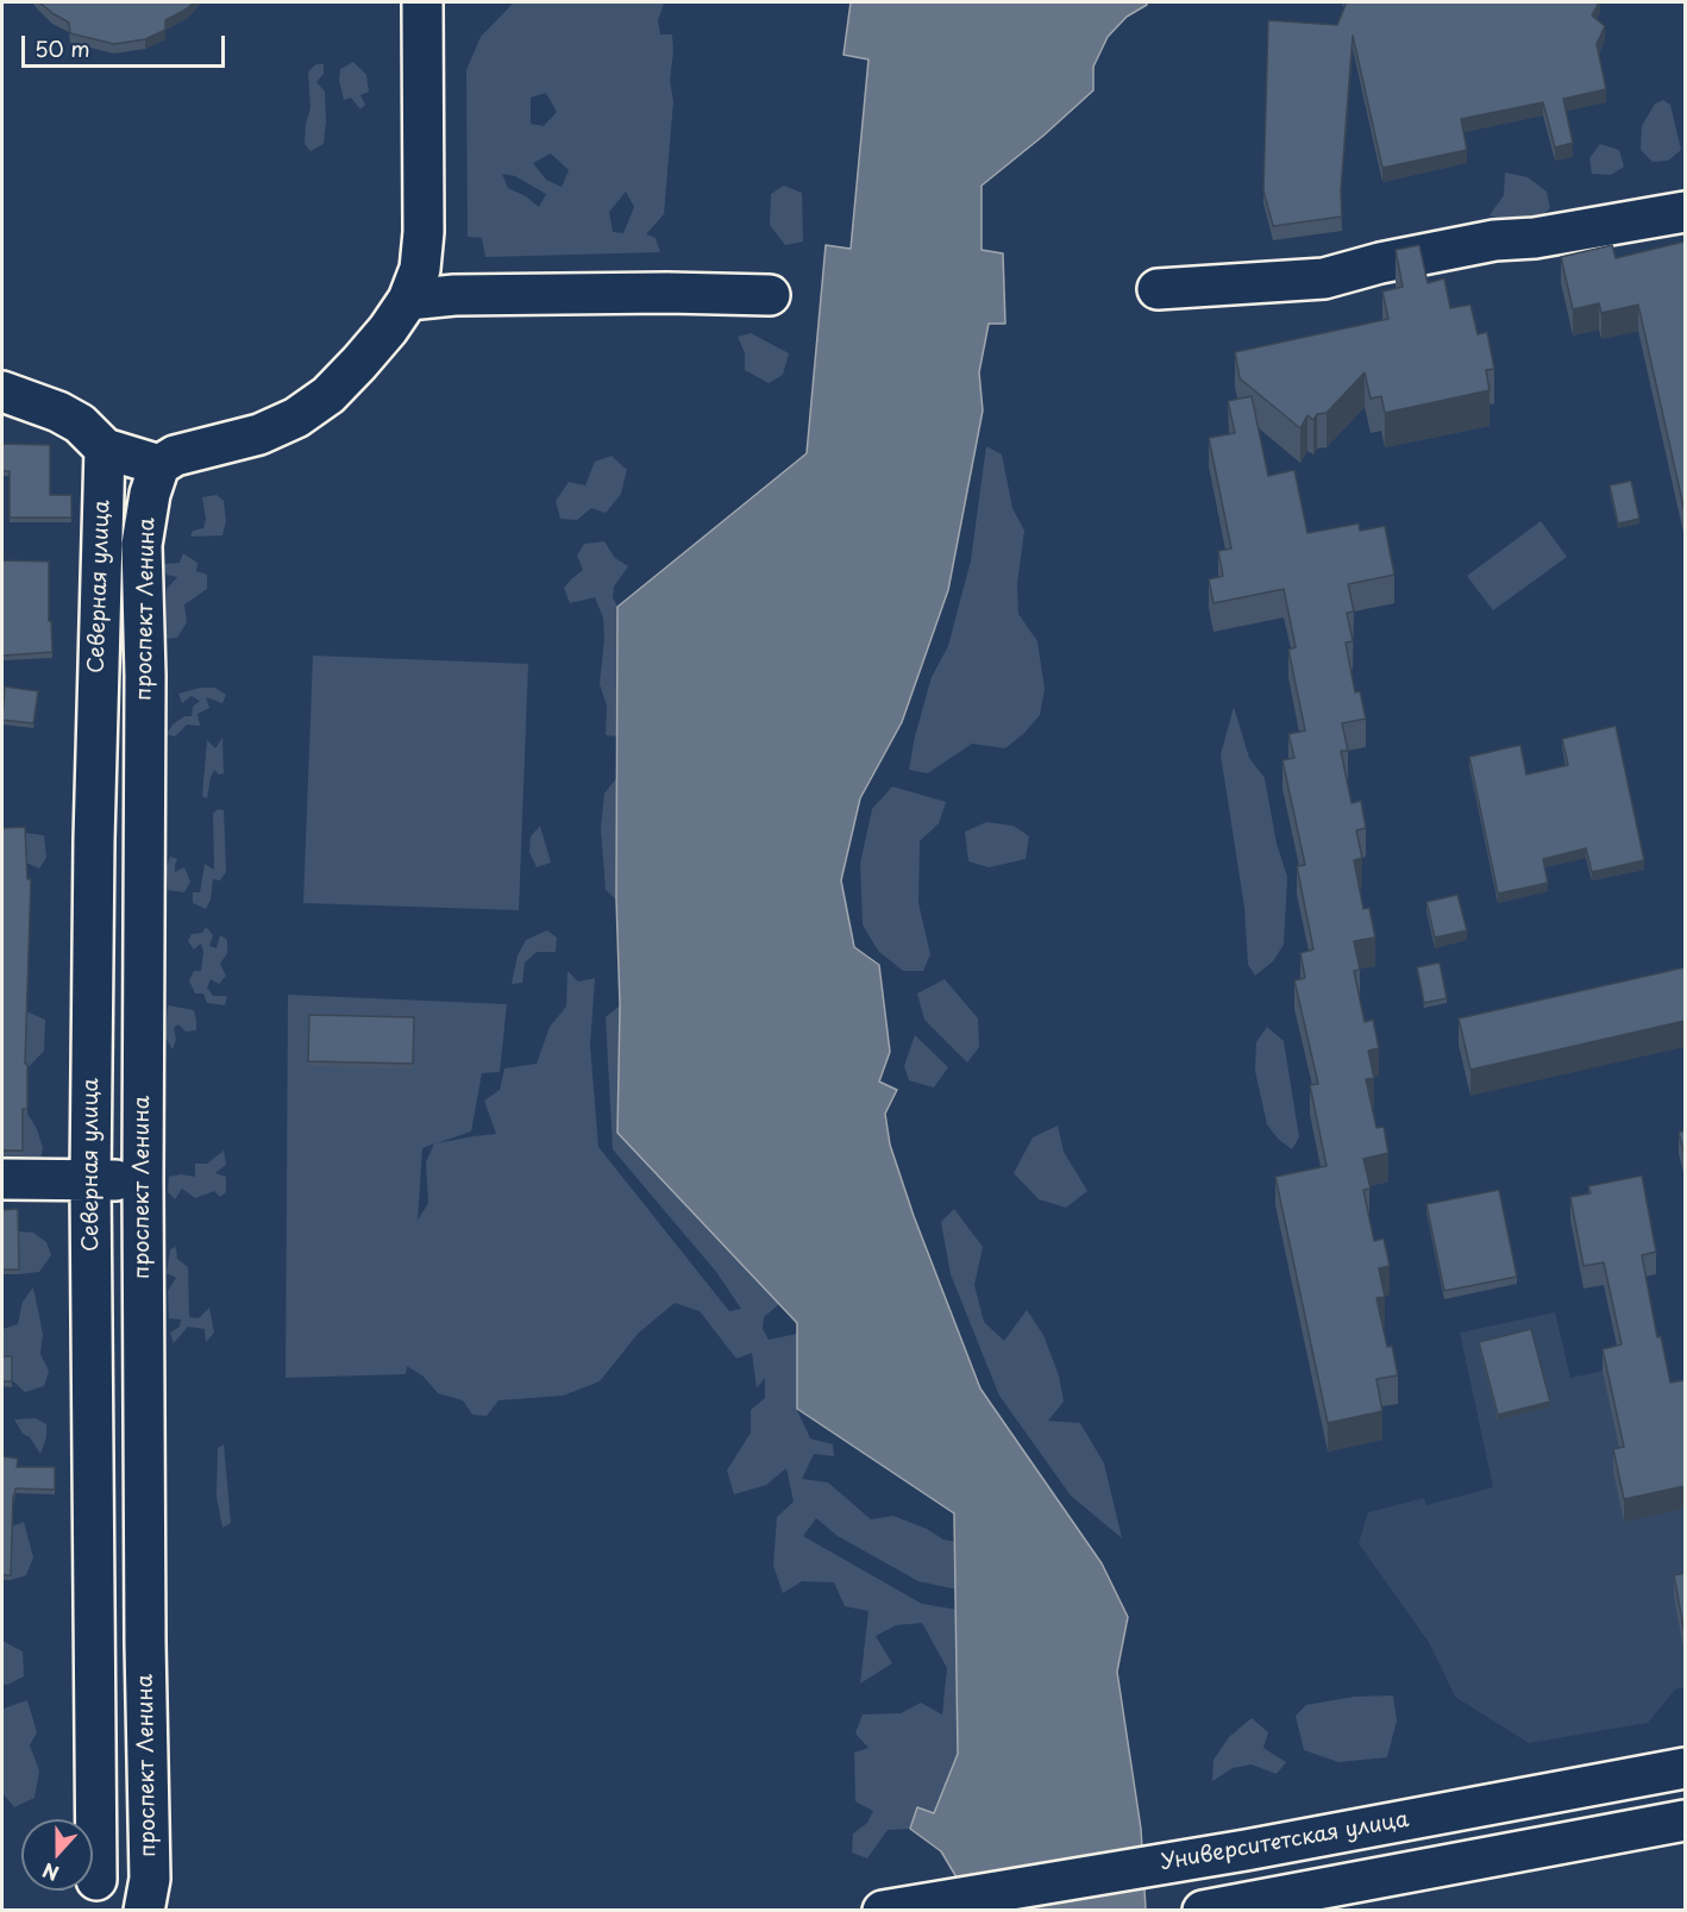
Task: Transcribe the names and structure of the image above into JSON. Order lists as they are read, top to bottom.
{
  "streets": {
    "street": ["Северная улица", "проспект Ленина", "Университетская улица"]
  },
  "scale_bar": "50 m",
  "north": "bottom"
}
